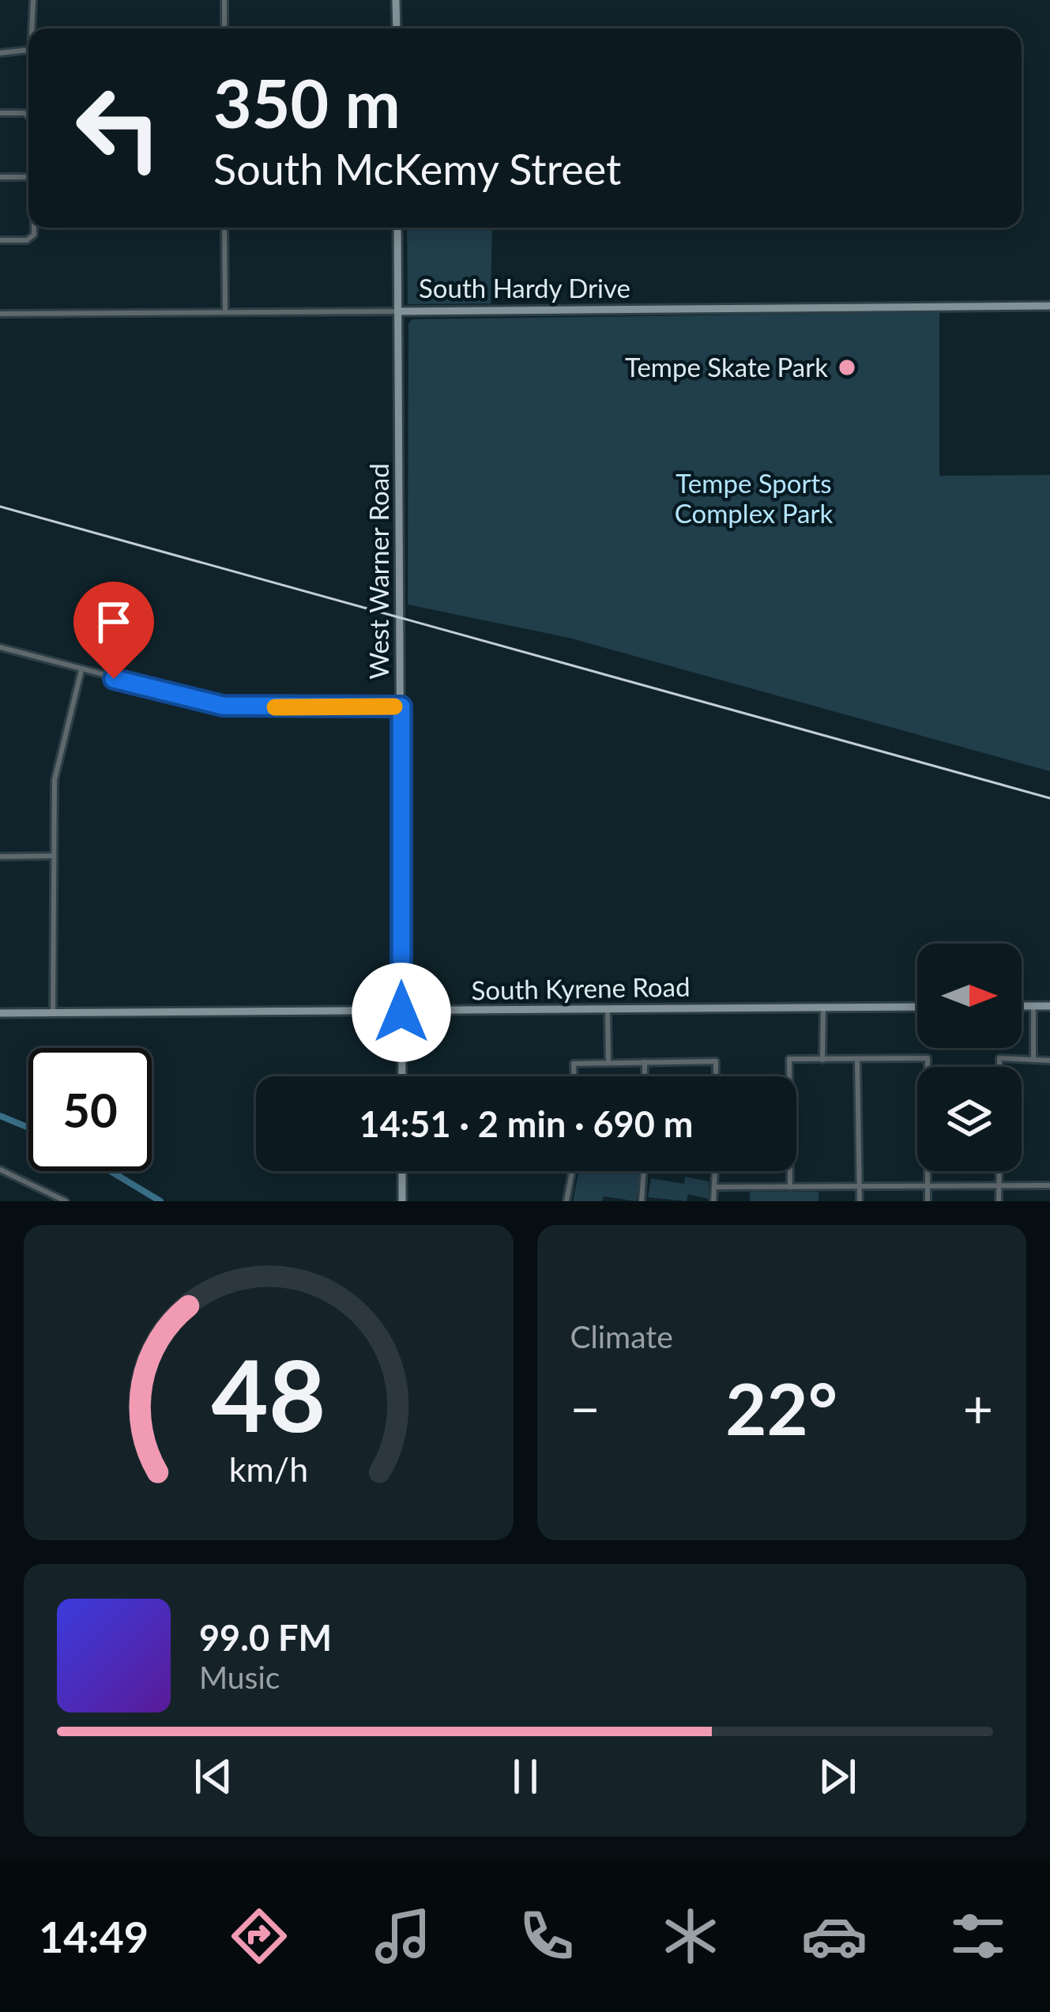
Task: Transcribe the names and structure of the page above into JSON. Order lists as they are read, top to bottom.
{
  "streets": {
    "main road": ["South Hardy Drive", "West Warner Road", "South Kyrene Road"]
  },
  "crossings": [
    ["South Hardy Drive", "West Warner Road"],
    ["West Warner Road", "South Kyrene Road"]
  ],
  "parks": ["Tempe Sports Complex Park"],
  "places": ["Tempe Skate Park"],
  "north": "right",
  "page": {
    "turn": ["350 m", "South McKemy Street"],
    "limit": "50",
    "trip": "14:51 · 2 min · 690 m",
    "tile": "Climate",
    "heat": ["−", "22°", "+"],
    "song": ["99.0 FM", "Music"],
    "tabs": "14:49",
    "gauge": ["48", "km/h"]
  }
}
